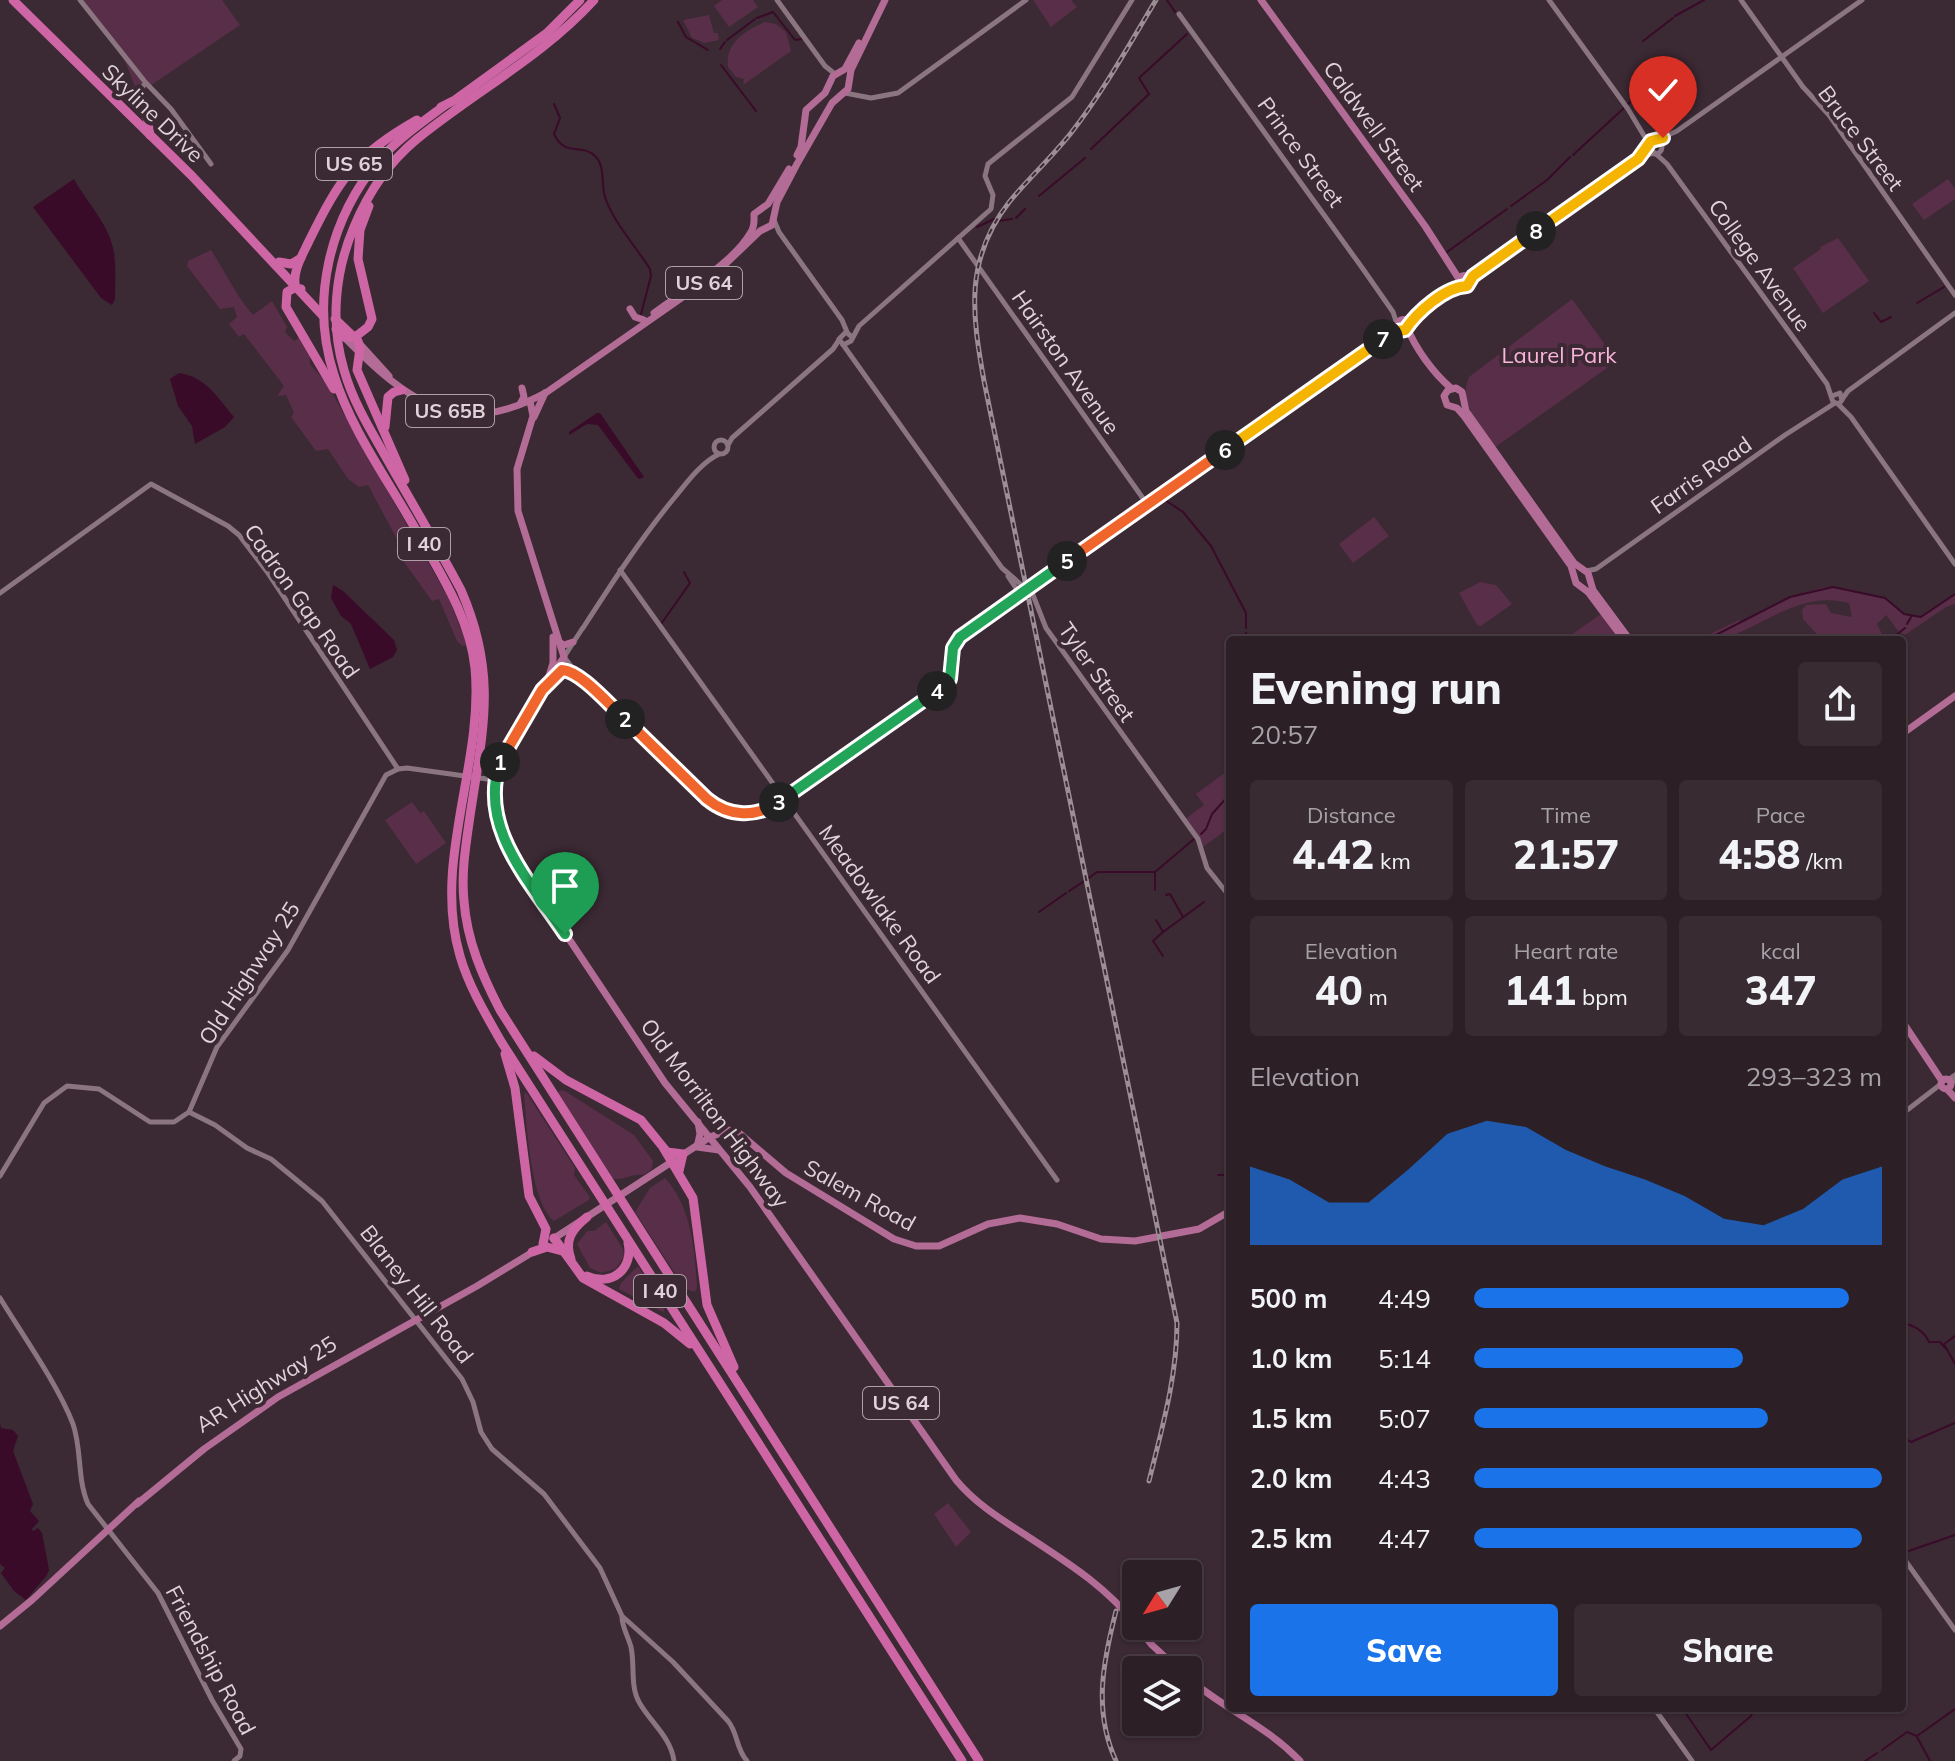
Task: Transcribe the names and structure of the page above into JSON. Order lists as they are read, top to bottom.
{
  "streets": {
    "highway": [
      "Skyline Drive",
      "US 65",
      "US 65B",
      "I 40"
    ],
    "main road": [
      "Caldwell Street",
      "Prince Street",
      "US 64",
      "Old Morrilton Highway",
      "Salem Road",
      "AR Highway 25"
    ],
    "street": [
      "Bruce Street",
      "College Avenue",
      "Hairston Avenue",
      "Farris Road",
      "Cadron Gap Road",
      "Tyler Street",
      "Meadowlake Road",
      "Old Highway 25",
      "Blaney Hill Road",
      "Friendship Road"
    ]
  },
  "crossings": [
    ["Skyline Drive", "US 65"],
    ["Skyline Drive", "US 64"],
    ["US 65", "I 40"],
    ["College Avenue", "Farris Road"],
    ["US 64", "Old Morrilton Highway"],
    ["Cadron Gap Road", "Old Highway 25"],
    ["Old Highway 25", "Blaney Hill Road"],
    ["Old Morrilton Highway", "Salem Road"],
    ["Blaney Hill Road", "AR Highway 25"],
    ["AR Highway 25", "Friendship Road"]
  ],
  "parks": ["Laurel Park"],
  "north": "bottom left",
  "page": {
    "pins": [
      "8",
      "7",
      "6",
      "5",
      "4",
      "2",
      "1",
      "3"
    ],
    "heading": ["Evening run", "20:57"],
    "stats": [
      ["Distance", "4.42 km"],
      ["Time", "21:57"],
      ["Pace", "4:58 /km"],
      ["Elevation", "40 m"],
      ["Heart rate", "141 bpm"],
      ["kcal", "347"]
    ],
    "chart": ["Elevation", "293–323 m"],
    "list": [
      {
        "name": "500 m",
        "note": "4:49"
      },
      {
        "name": "1.0 km",
        "note": "5:14"
      },
      {
        "name": "1.5 km",
        "note": "5:07"
      },
      {
        "name": "2.0 km",
        "note": "4:43"
      },
      {
        "name": "2.5 km",
        "note": "4:47"
      }
    ],
    "buttons": ["Save", "Share"]
  }
}
